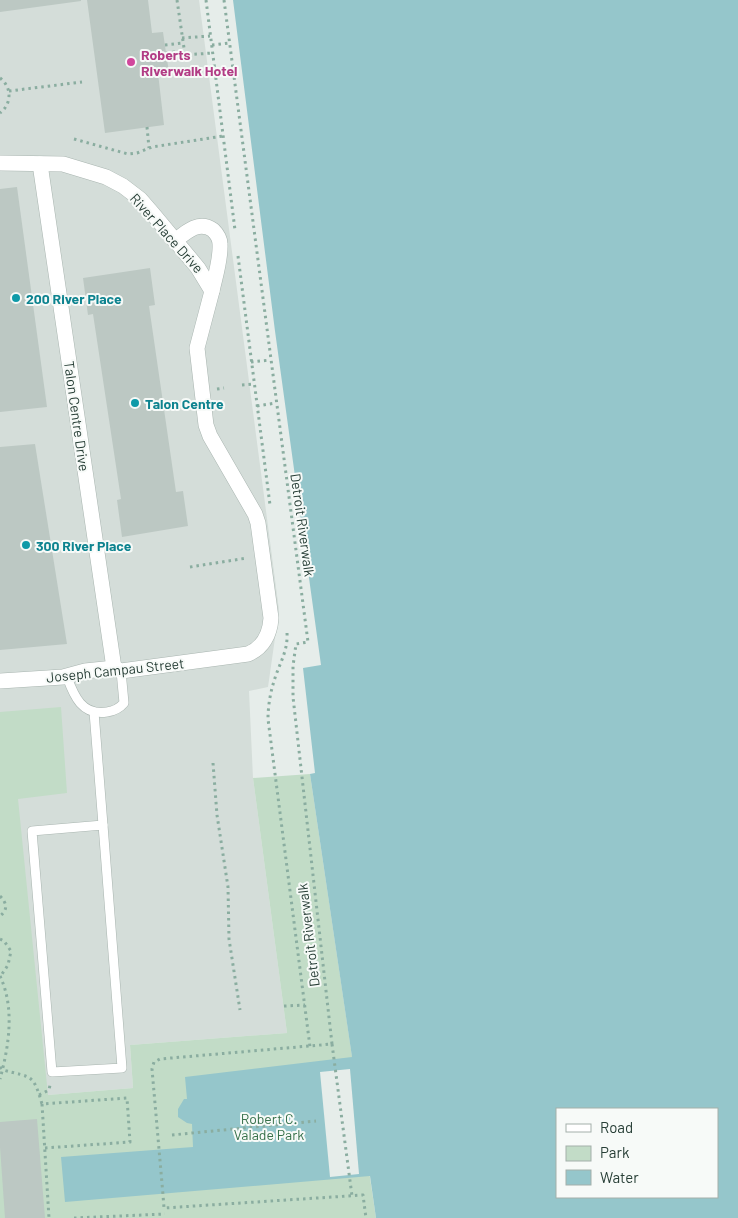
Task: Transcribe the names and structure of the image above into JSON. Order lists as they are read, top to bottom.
{
  "streets": {
    "street": ["River Place Drive", "Talon Centre Drive", "Joseph Campau Street"],
    "path": ["Detroit Riverwalk"]
  },
  "crossings": [
    ["River Place Drive", "Talon Centre Drive"],
    ["Talon Centre Drive", "Joseph Campau Street"]
  ],
  "parks": ["Robert C. Valade Park"],
  "places": [
    "Roberts Riverwalk Hotel",
    "200 River Place",
    "Talon Centre",
    "300 River Place"
  ],
  "legend": ["Road", "Park", "Water"]
}
